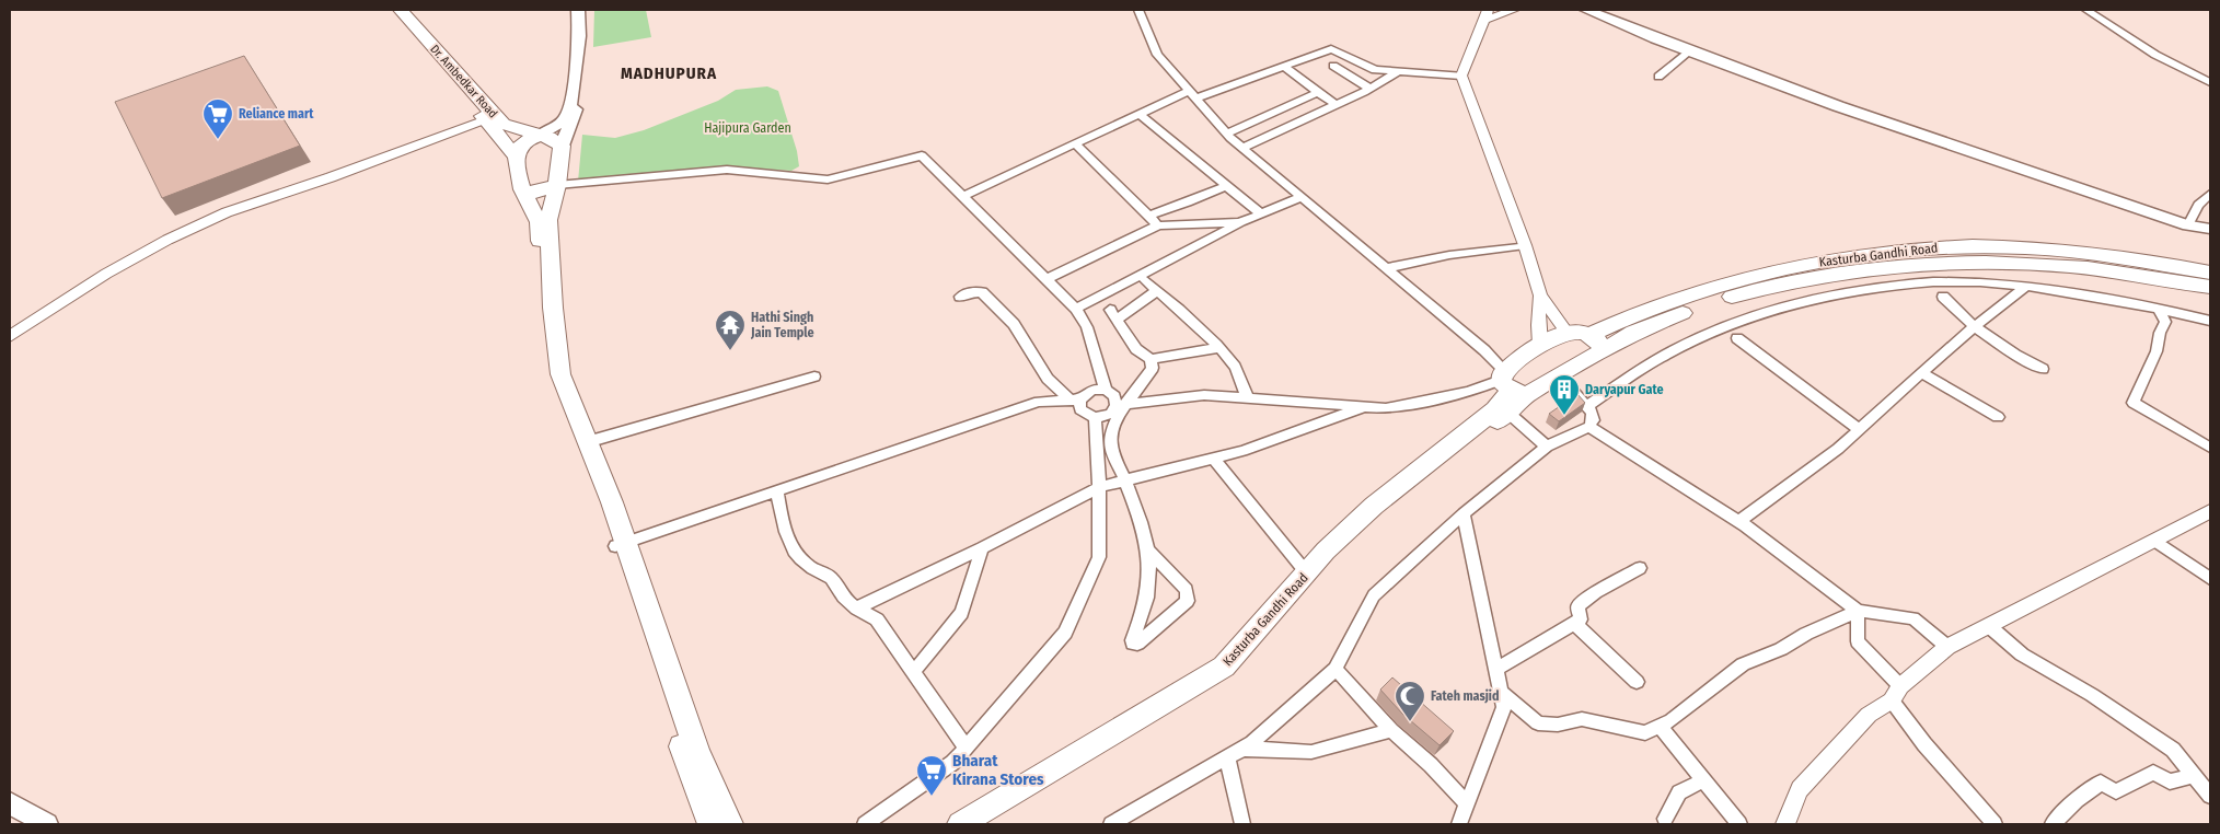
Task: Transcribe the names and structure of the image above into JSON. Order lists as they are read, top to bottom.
{
  "streets": {
    "main road": ["Dr. Ambedkar Road", "Kasturba Gandhi Road"]
  },
  "districts": ["MADHUPURA"],
  "parks": ["Hajipura Garden"],
  "places": {
    "supermarket": ["Reliance mart", "Bharat Kirana Stores"],
    "temple": ["Hathi Singh Jain Temple"],
    "building": ["Daryapur Gate"],
    "mosque": ["Fateh masjid"]
  }
}
